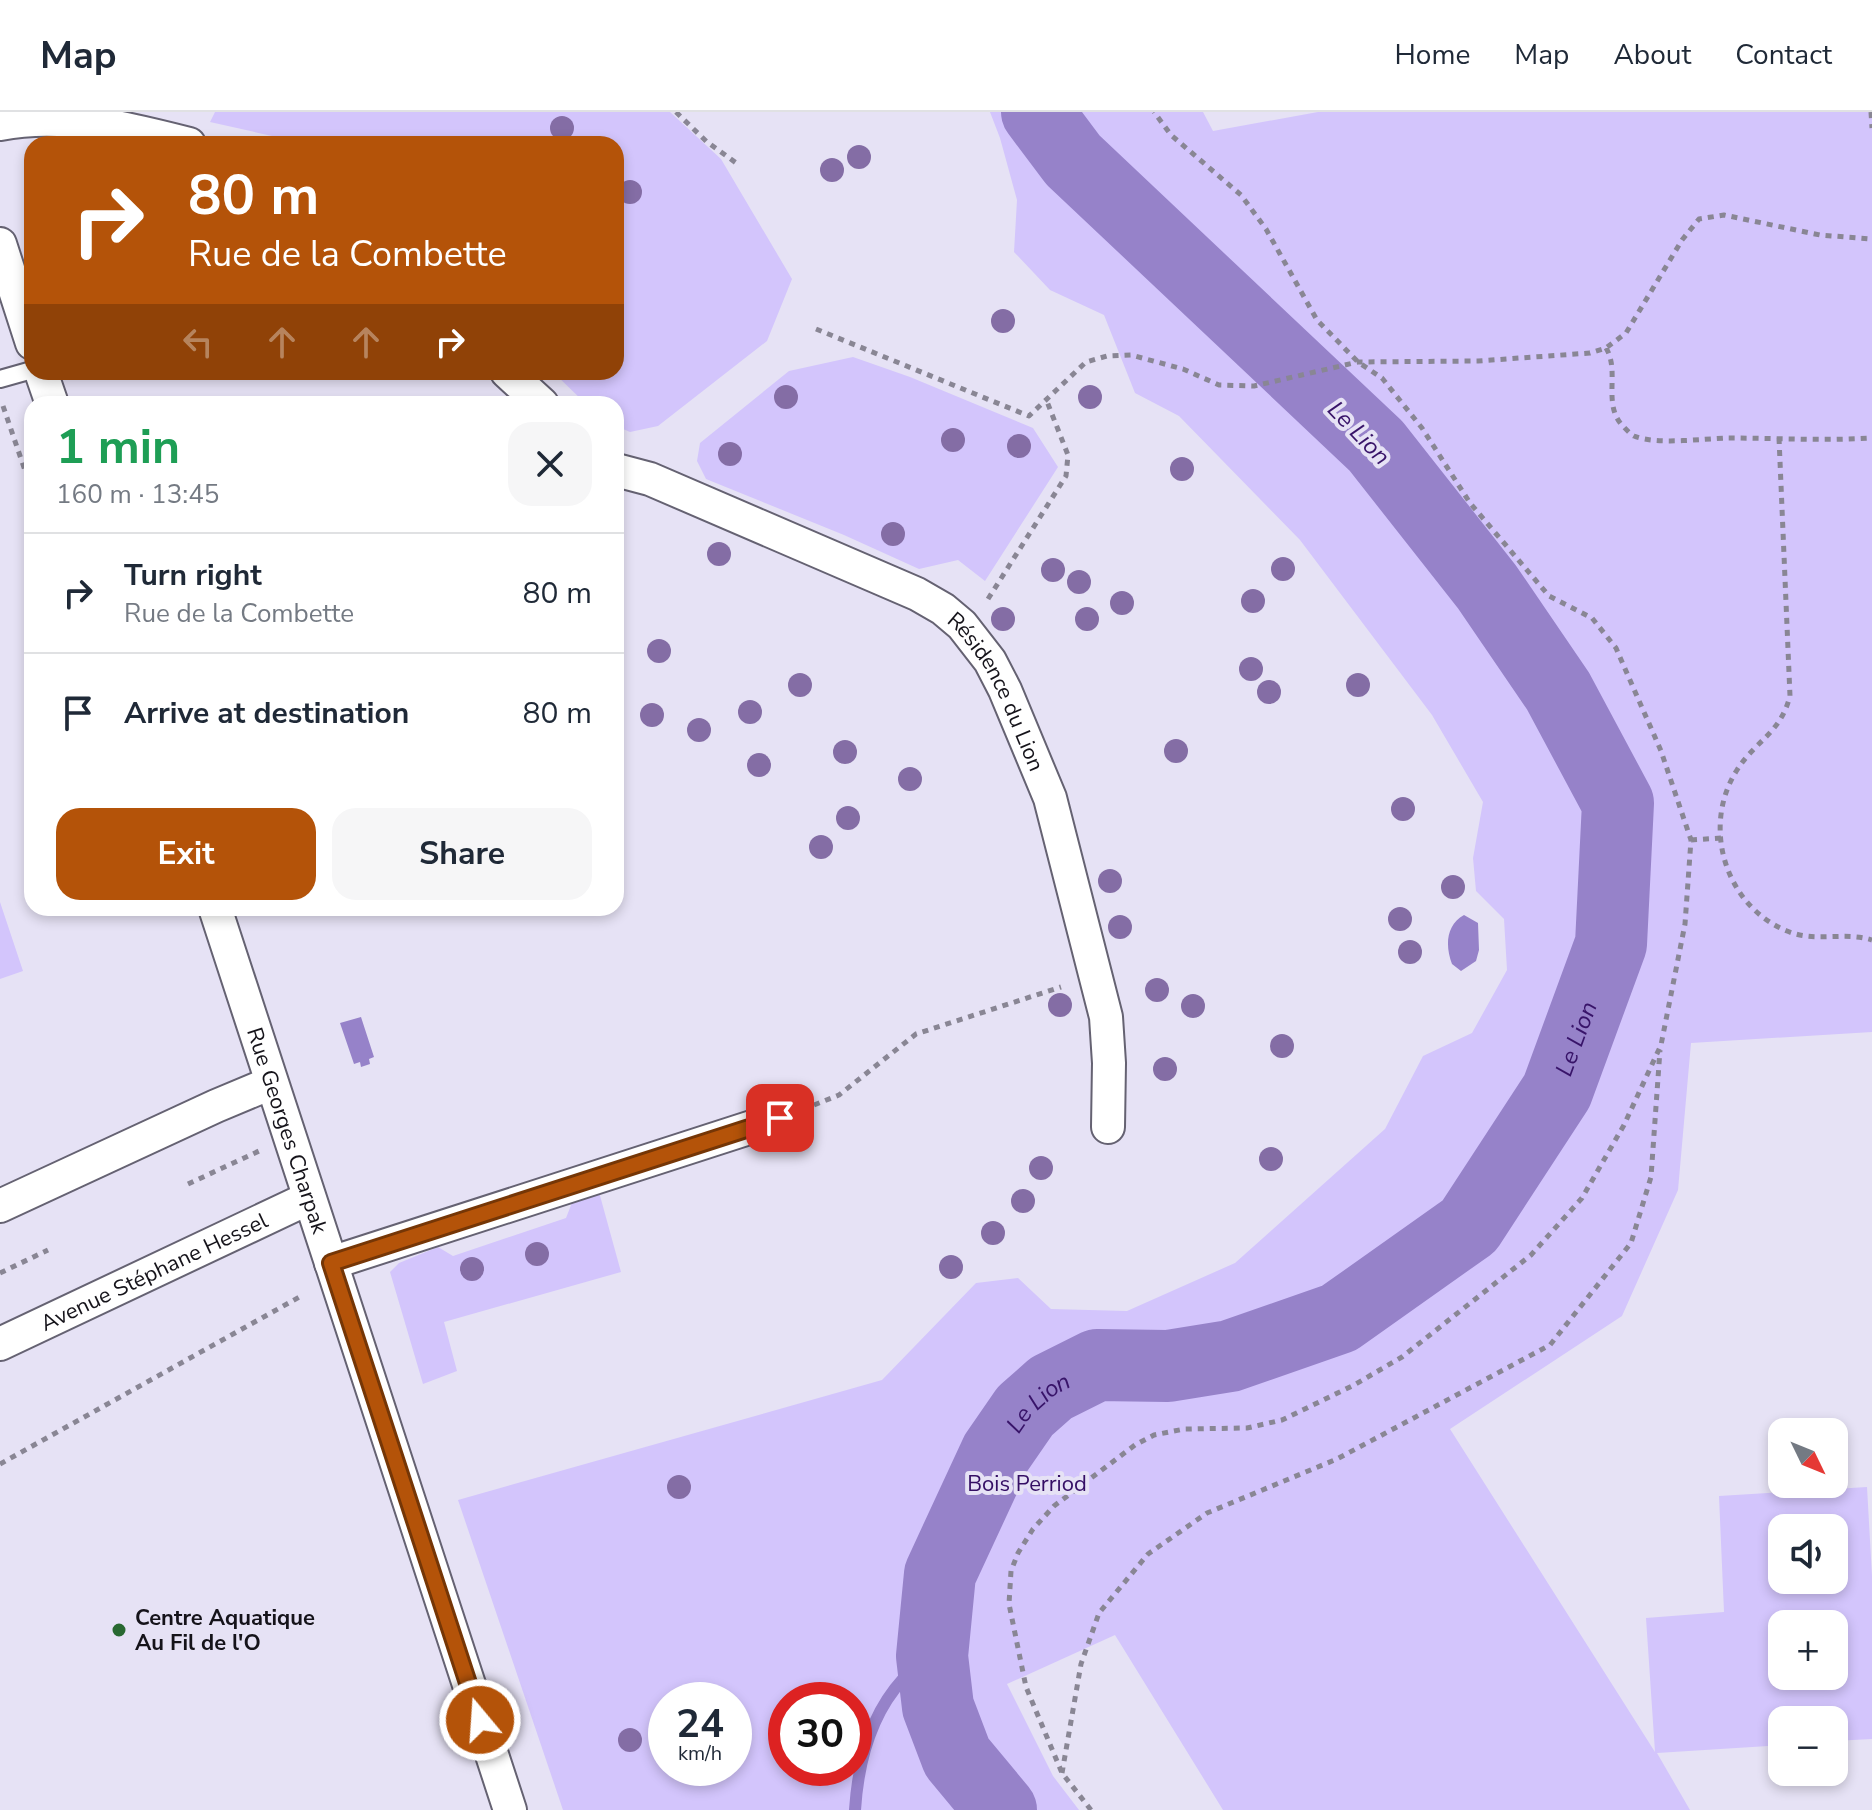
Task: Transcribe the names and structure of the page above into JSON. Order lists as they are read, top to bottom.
{
  "streets": {
    "street": ["Résidence du Lion", "Rue Georges Charpak", "Avenue Stéphane Hessel"]
  },
  "crossings": [
    ["Rue Georges Charpak", "Avenue Stéphane Hessel"]
  ],
  "water": ["Le Lion"],
  "parks": ["Bois Perriod"],
  "places": ["Centre Aquatique Au Fil de l'O"],
  "north": "bottom right",
  "page": {
    "header": "Map",
    "nav": [
      "Home",
      "Map",
      "About",
      "Contact"
    ],
    "turn": ["80 m", "Rue de la Combette"],
    "heading": ["1 min", "160 m · 13:45"],
    "list": [
      {
        "name": "Turn right",
        "note": "Rue de la Combette",
        "value": "80 m"
      },
      {
        "name": "Arrive at destination",
        "value": "80 m"
      }
    ],
    "buttons": ["Exit", "Share"],
    "map_buttons": ["+", "−"],
    "speed": "24 km/h",
    "limit": "30"
  }
}
